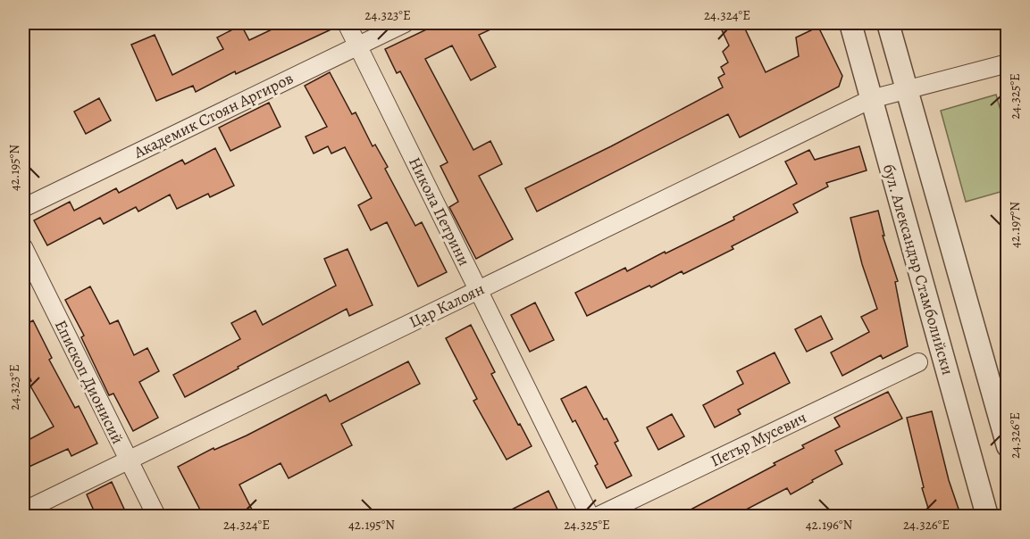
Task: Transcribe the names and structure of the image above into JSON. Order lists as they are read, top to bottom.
{
  "streets": {
    "street": [
      "Академик Стоян Аргиров",
      "Никола Петрини",
      "бул. Александър Стамболийски",
      "Цар Калоян",
      "Епископ Дионисий",
      "Петър Мусевич"
    ]
  },
  "crossings": [
    ["Академик Стоян Аргиров", "Никола Петрини"],
    ["Никола Петрини", "Цар Калоян"],
    ["бул. Александър Стамболийски", "Цар Калоян"],
    ["Цар Калоян", "Епископ Дионисий"]
  ],
  "coordinates": [
    "24.323°E",
    "24.324°E",
    "24.325°E",
    "42.195°N",
    "42.197°N",
    "24.326°E",
    "42.196°N"
  ]
}
